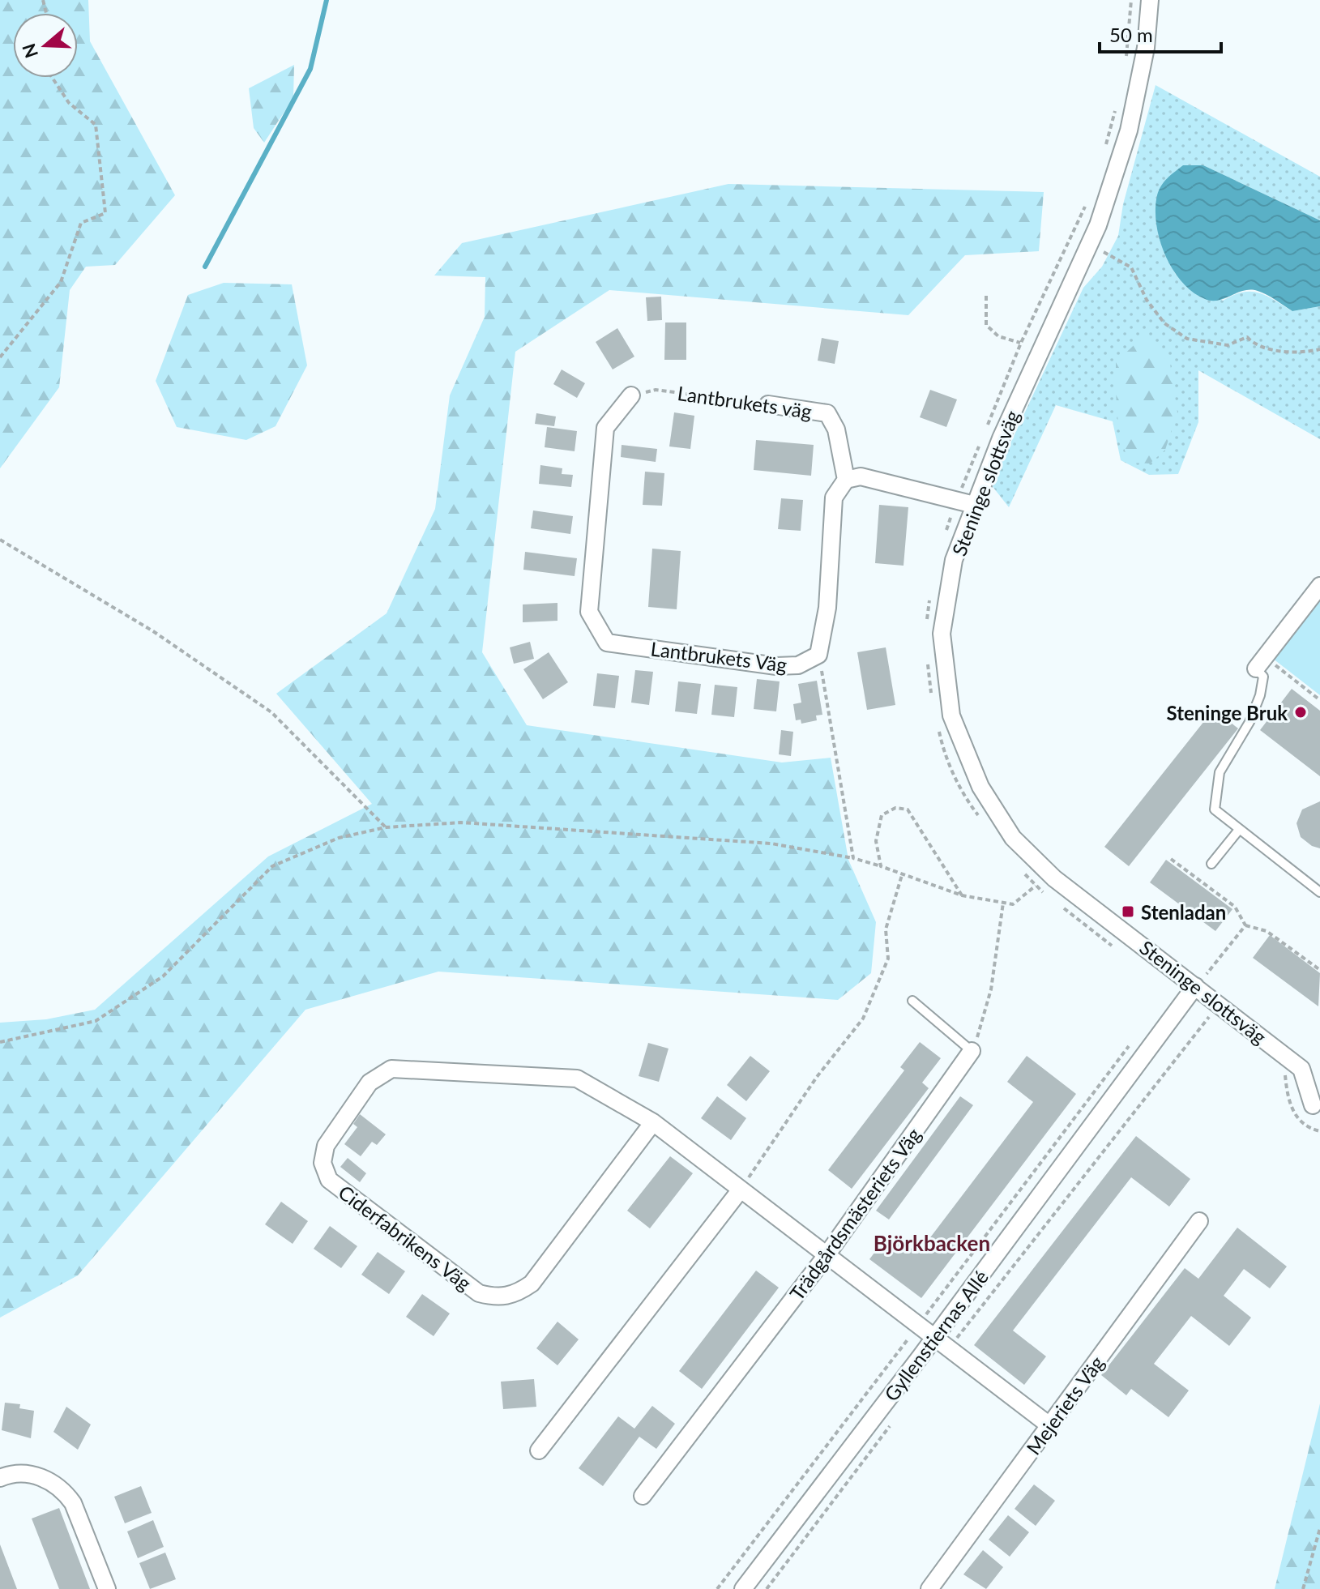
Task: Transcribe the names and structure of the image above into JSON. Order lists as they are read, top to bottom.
{
  "streets": {
    "street": [
      "Lantbrukets väg",
      "Steninge slottsväg",
      "Lantbrukets Väg",
      "Trädgårdsmästeriets Väg",
      "Ciderfabrikens Väg",
      "Gyllenstiernas Allé",
      "Mejeriets Väg"
    ]
  },
  "crossings": [
    ["Lantbrukets väg", "Lantbrukets Väg"],
    ["Steninge slottsväg", "Gyllenstiernas Allé"],
    ["Trädgårdsmästeriets Väg", "Ciderfabrikens Väg"],
    ["Ciderfabrikens Väg", "Gyllenstiernas Allé"],
    ["Ciderfabrikens Väg", "Mejeriets Väg"]
  ],
  "districts": ["Björkbacken"],
  "places": {
    "other": ["Steninge Bruk"],
    "transit": ["Stenladan"]
  },
  "scale_bar": "50 m",
  "north": "left"
}
